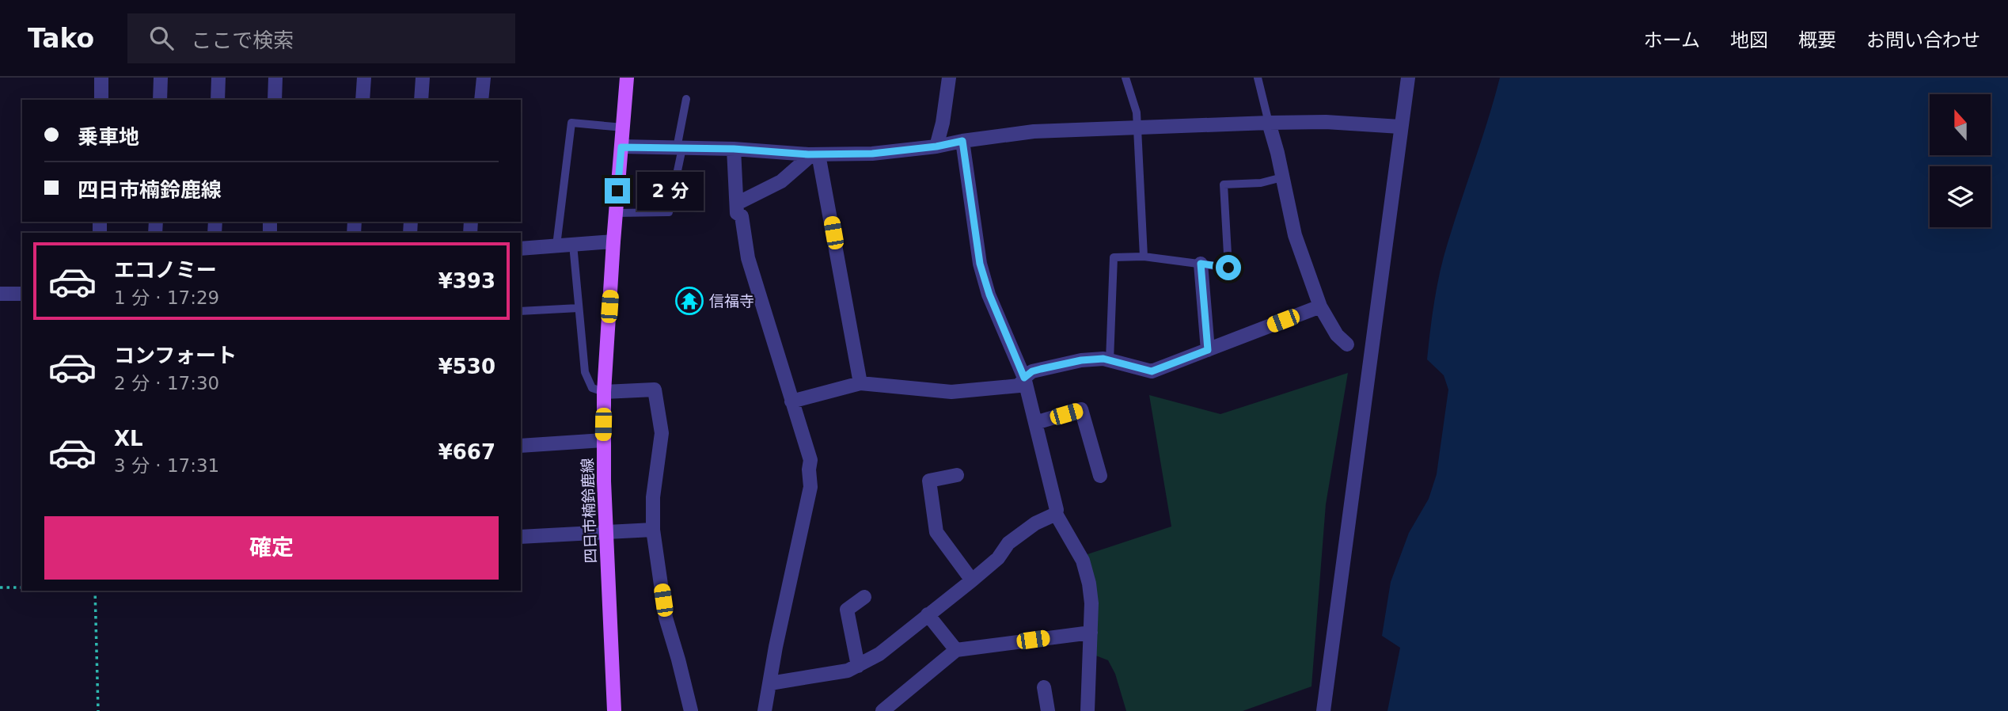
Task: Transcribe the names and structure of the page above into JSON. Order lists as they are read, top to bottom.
{
  "streets": {
    "main road": ["四日市楠鈴鹿線"]
  },
  "places": {
    "temple": ["信福寺"]
  },
  "north": "top",
  "page": {
    "header": "Tako",
    "search": "ここで検索",
    "nav": [
      "ホーム",
      "地図",
      "概要",
      "お問い合わせ"
    ],
    "banner": ["乗車地", "四日市楠鈴鹿線"],
    "bubble": "2 分",
    "list": [
      {
        "name": "エコノミー",
        "note": "1 分 · 17:29",
        "value": "¥393"
      },
      {
        "name": "コンフォート",
        "note": "2 分 · 17:30",
        "value": "¥530"
      },
      {
        "name": "XL",
        "note": "3 分 · 17:31",
        "value": "¥667"
      }
    ],
    "buttons": "確定"
  }
}
